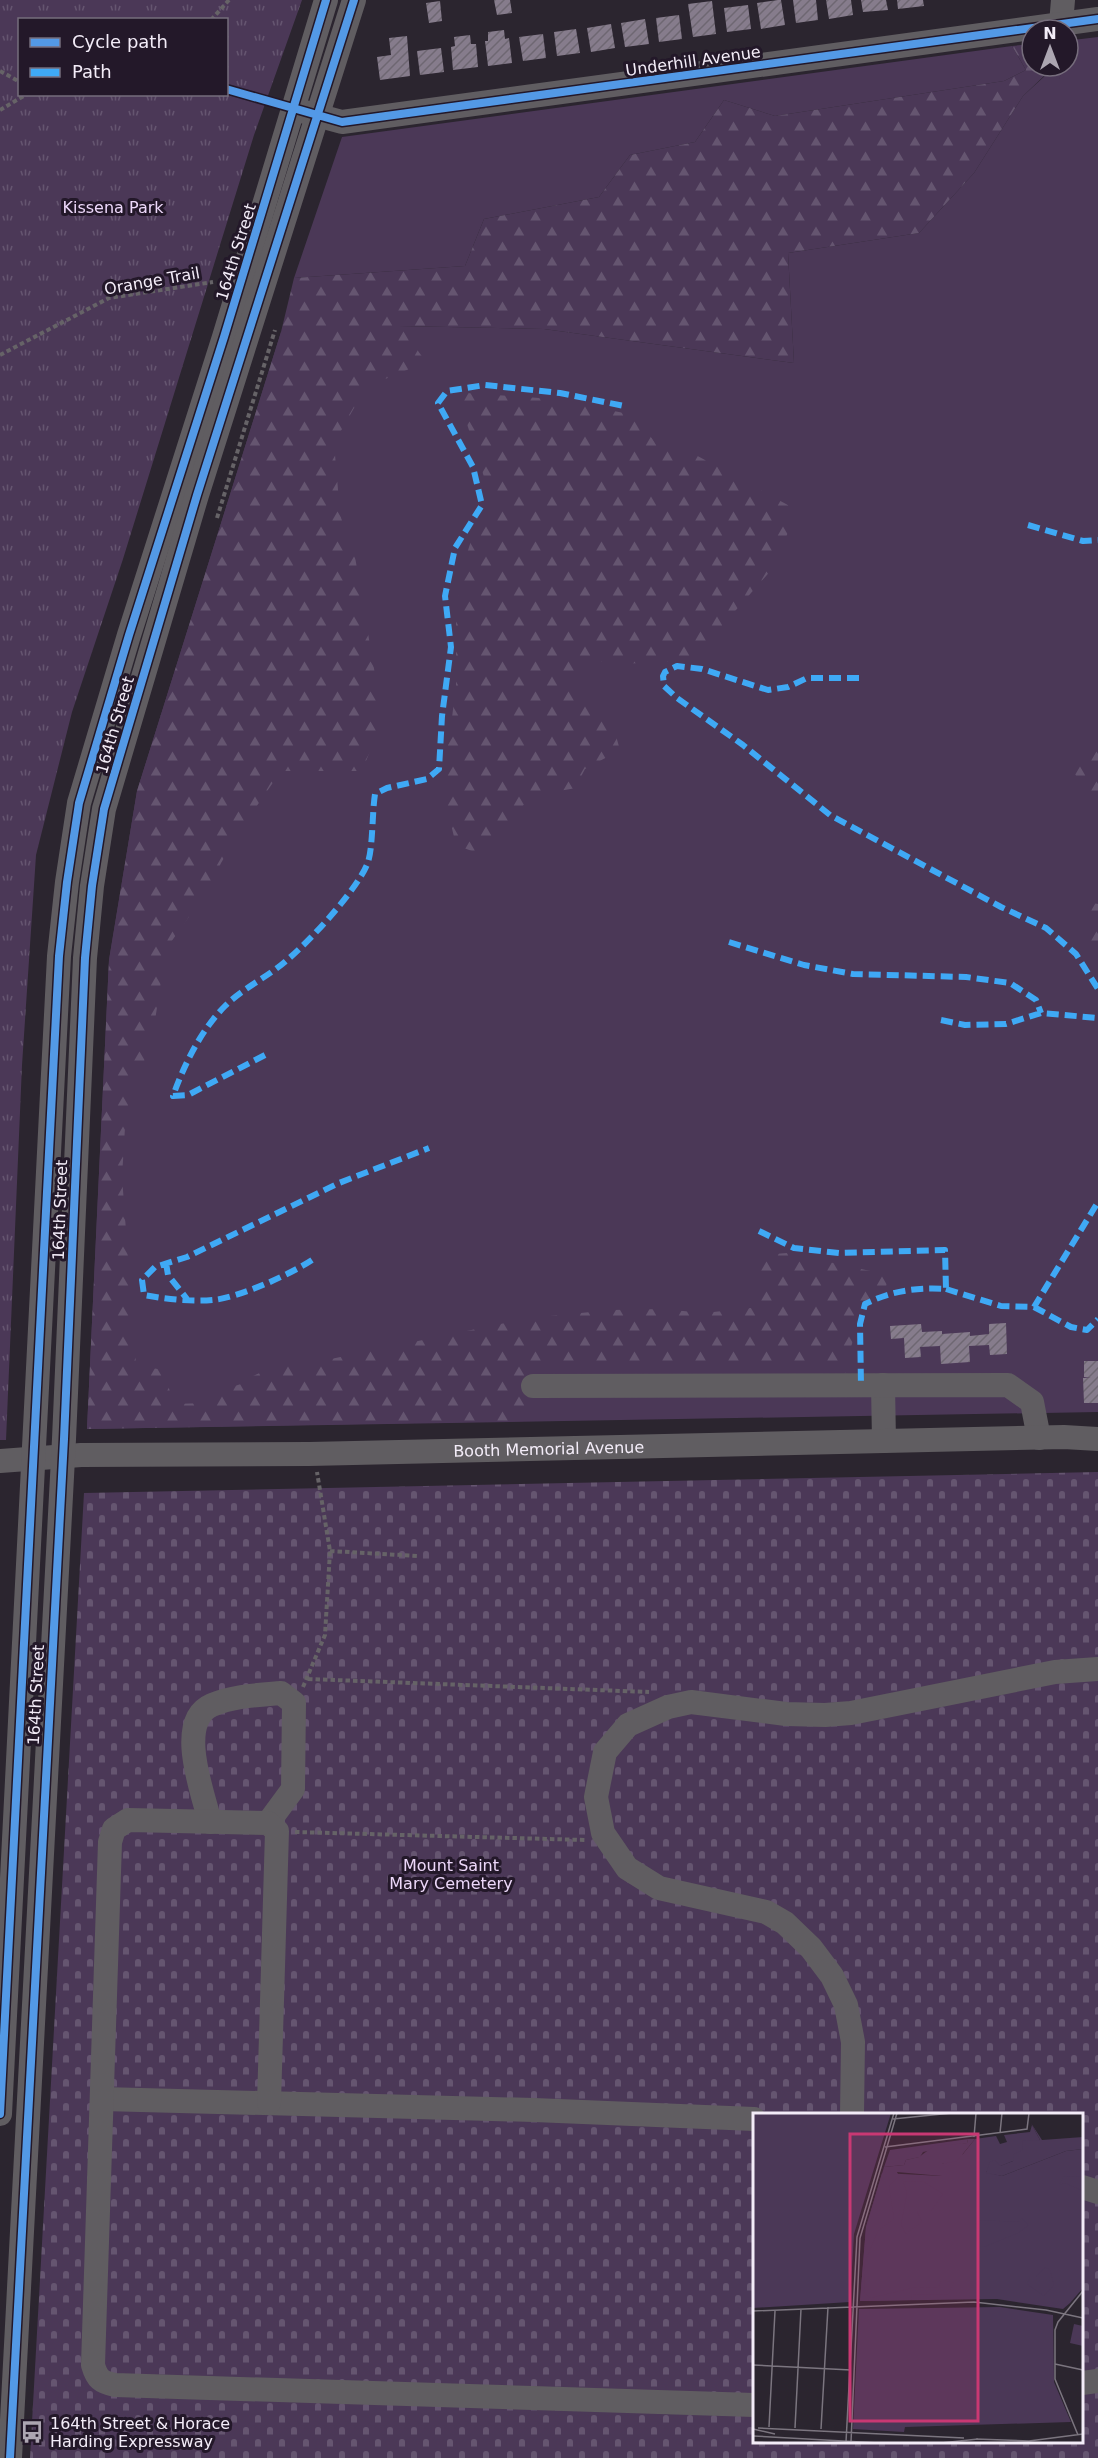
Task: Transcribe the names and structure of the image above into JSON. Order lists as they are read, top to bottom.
{
  "streets": {
    "street": ["Underhill Avenue", "164th Street", "Booth Memorial Avenue"],
    "path": ["Orange Trail"]
  },
  "crossings": [
    ["Underhill Avenue", "164th Street"],
    ["164th Street", "Booth Memorial Avenue"]
  ],
  "parks": ["Kissena Park", "Mount Saint Mary Cemetery"],
  "places": {
    "bus stop": ["164th Street & Horace Harding Expressway"]
  },
  "legend": ["Cycle path", "Path"],
  "north": "top"
}
